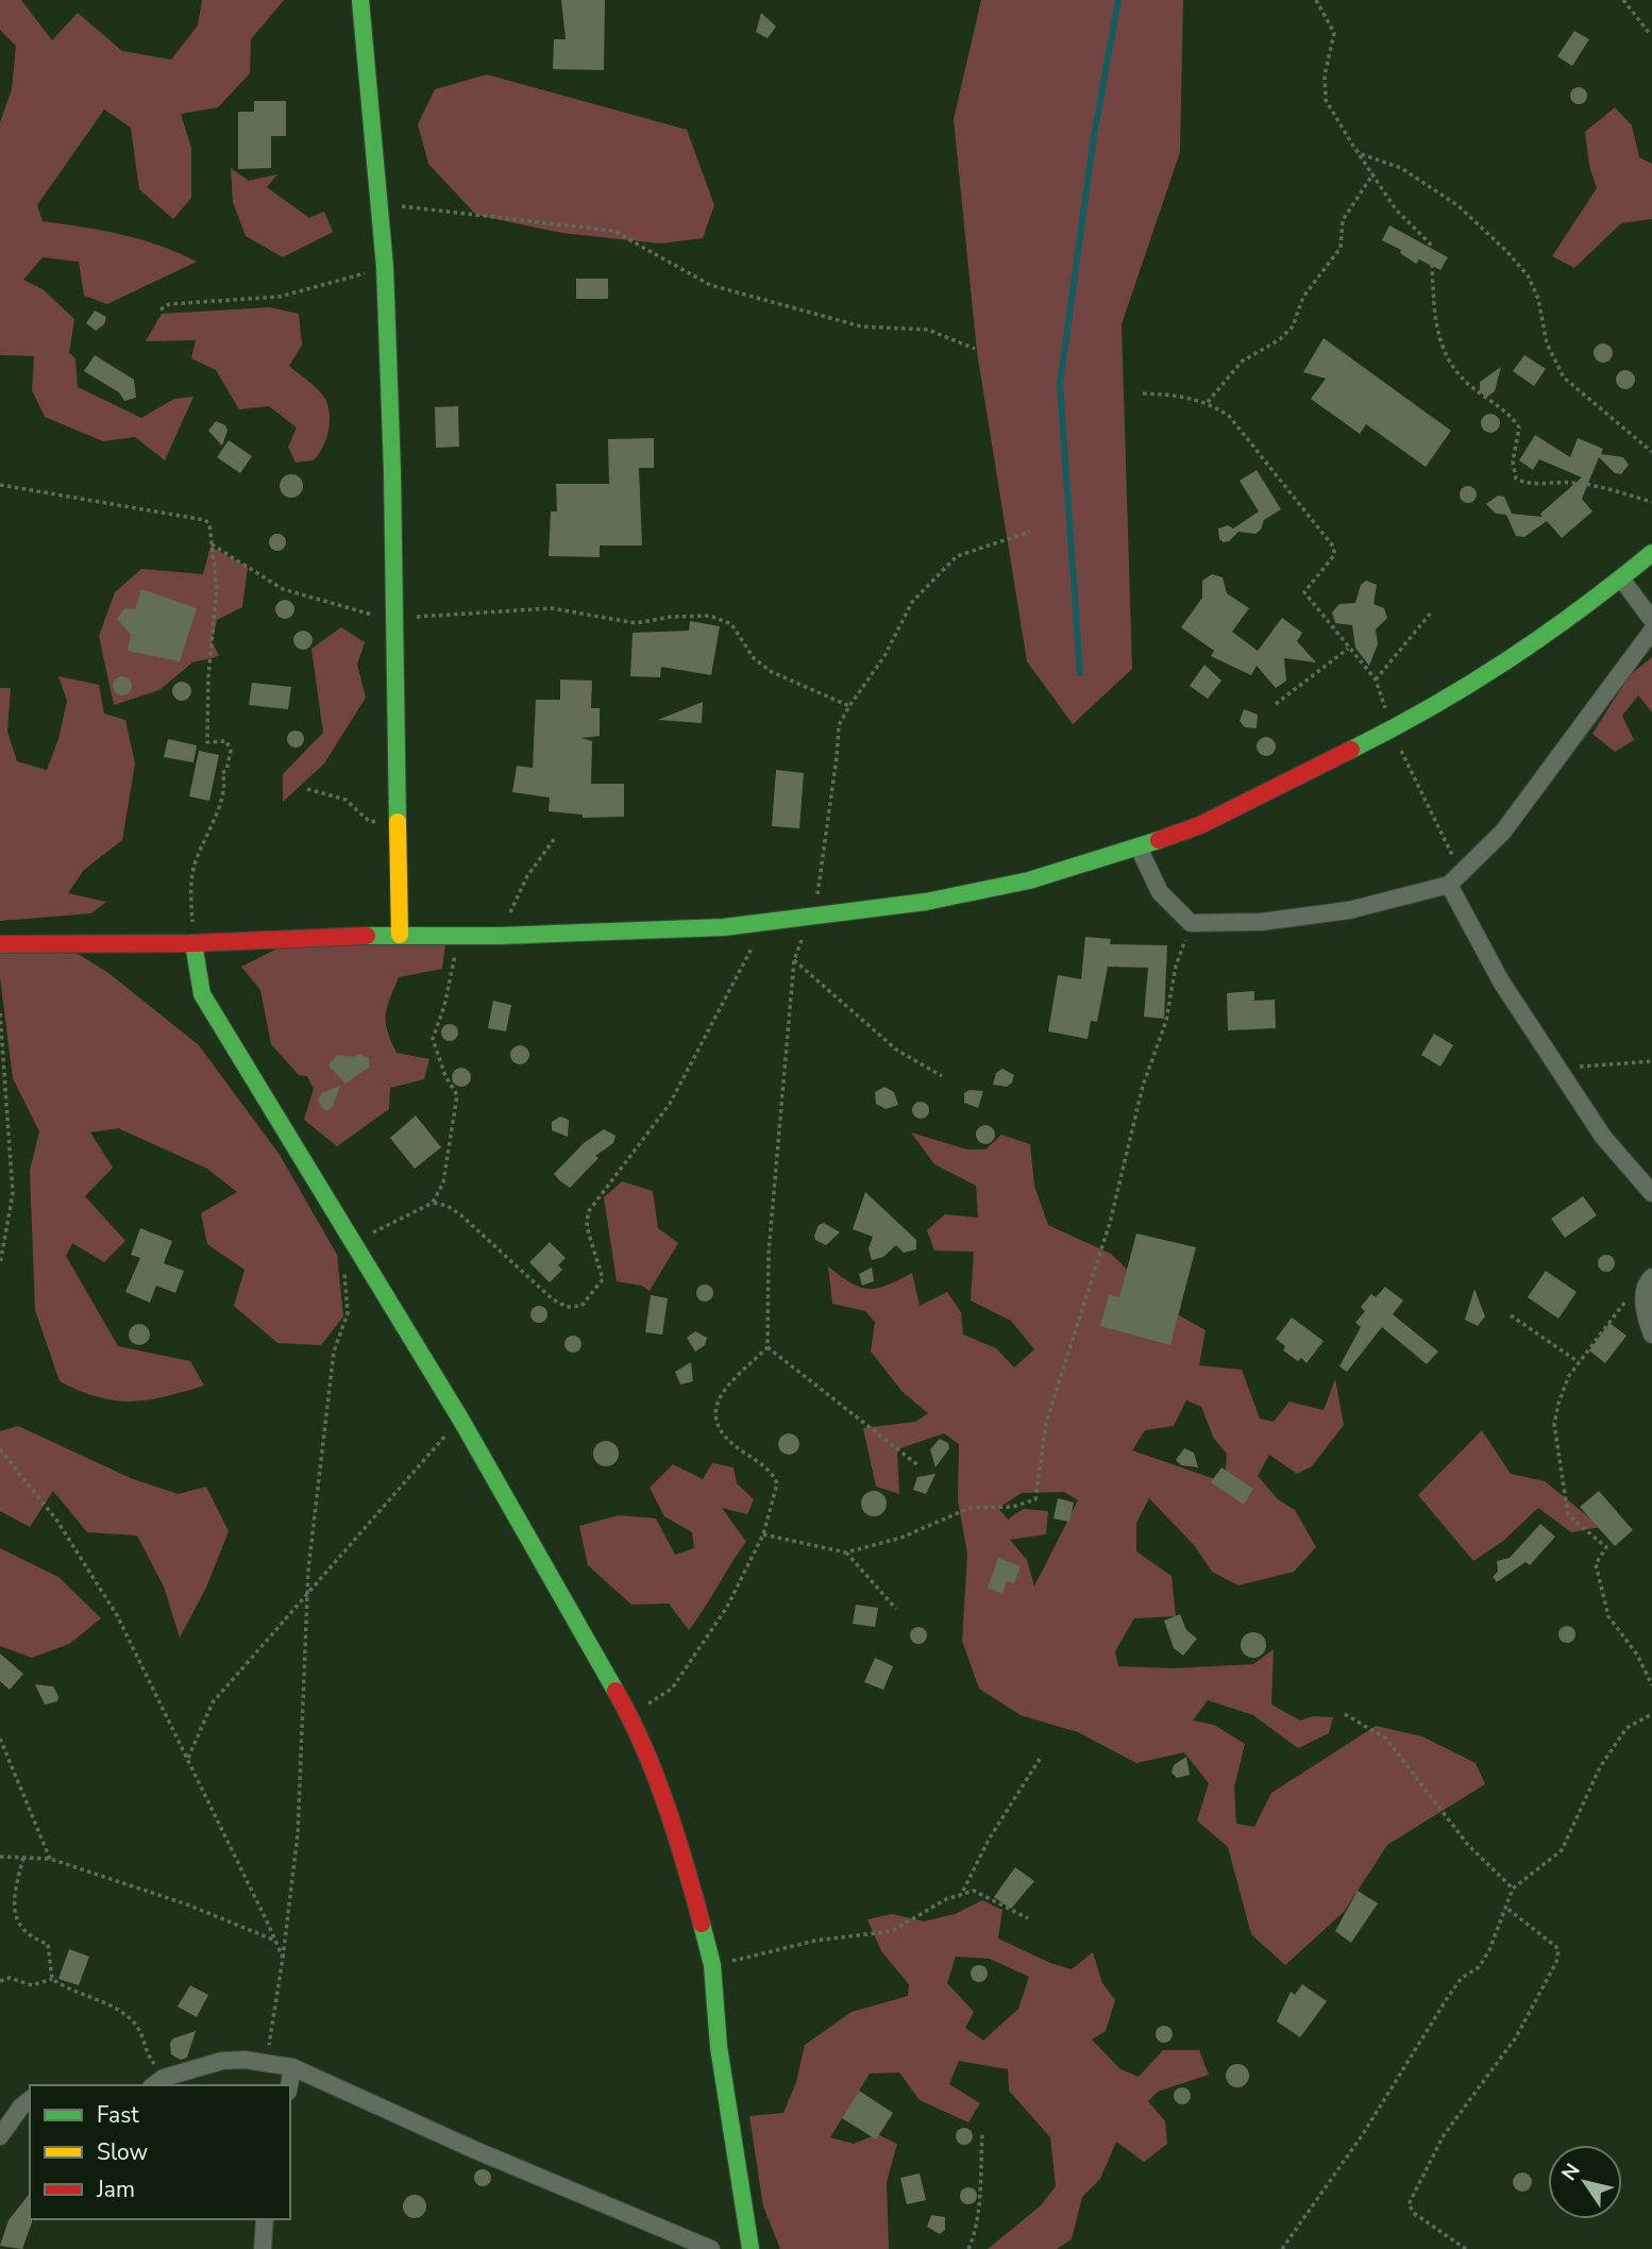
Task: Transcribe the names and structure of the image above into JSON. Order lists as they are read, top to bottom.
{
  "legend": ["Fast", "Slow", "Jam"],
  "north": "top left"
}
